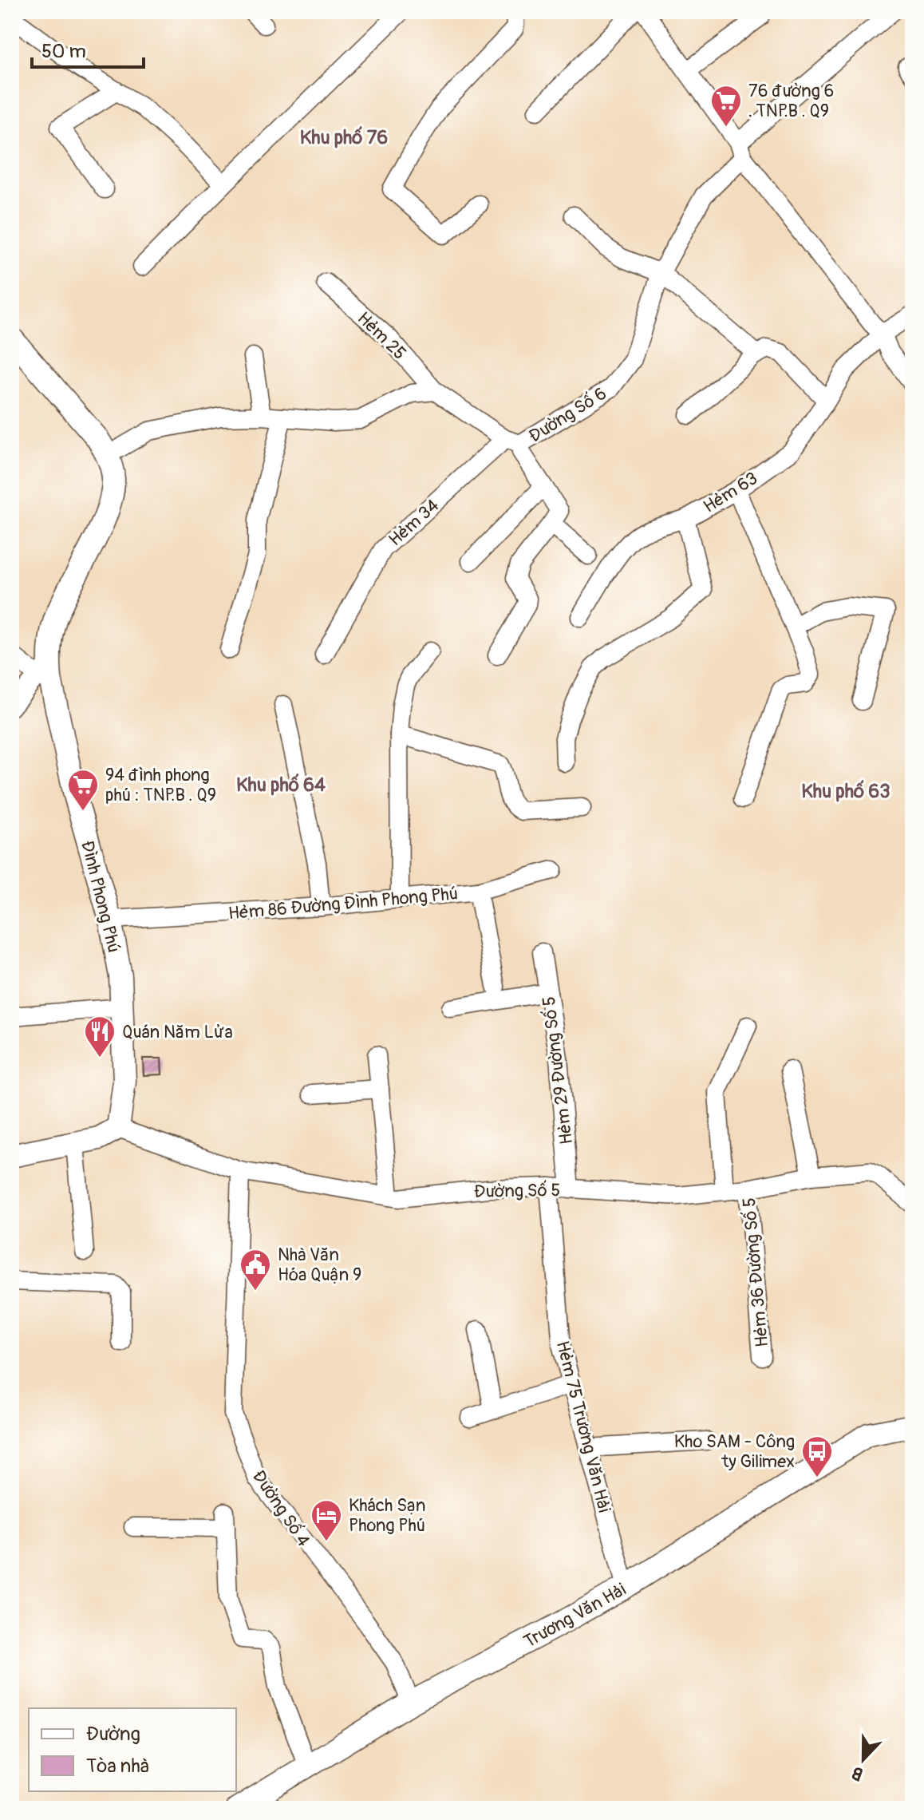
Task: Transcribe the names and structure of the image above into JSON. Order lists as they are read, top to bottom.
{
  "streets": {
    "street": [
      "Hẻm 25",
      "Đường Số 6",
      "Hẻm 63",
      "Hẻm 34",
      "Đình Phong Phú",
      "Hẻm 86 Đường Đình Phong Phú",
      "Hẻm 29 Đường Số 5",
      "Đường Số 5",
      "Hẻm 36 Đường Số 5",
      "Hẻm 75 Trương Văn Hải",
      "Đường Số 4",
      "Trương Văn Hải"
    ]
  },
  "crossings": [
    ["Hẻm 25", "Đường Số 6"],
    ["Đường Số 6", "Hẻm 34"],
    ["Đình Phong Phú", "Hẻm 86 Đường Đình Phong Phú"],
    ["Đình Phong Phú", "Đường Số 5"],
    ["Hẻm 29 Đường Số 5", "Đường Số 5"],
    ["Đường Số 5", "Hẻm 36 Đường Số 5"],
    ["Đường Số 5", "Hẻm 75 Trương Văn Hải"],
    ["Đường Số 5", "Đường Số 4"],
    ["Hẻm 75 Trương Văn Hải", "Trương Văn Hải"],
    ["Đường Số 4", "Trương Văn Hải"]
  ],
  "districts": ["Khu phố 76", "Khu phố 64", "Khu phố 63"],
  "places": {
    "supermarket": ["76 đường 6 . TNP.B . Q9", "94 đình phong phú : TNP.B . Q9"],
    "restaurant": ["Quán Năm Lửa"],
    "public building": ["Nhà Văn Hóa Quận 9"],
    "bus stop": ["Kho SAM - Công ty Gilimex"],
    "hotel": ["Khách Sạn Phong Phú"]
  },
  "legend": ["Đường", "Tòa nhà"],
  "scale_bar": "50 m",
  "north": "bottom"
}
